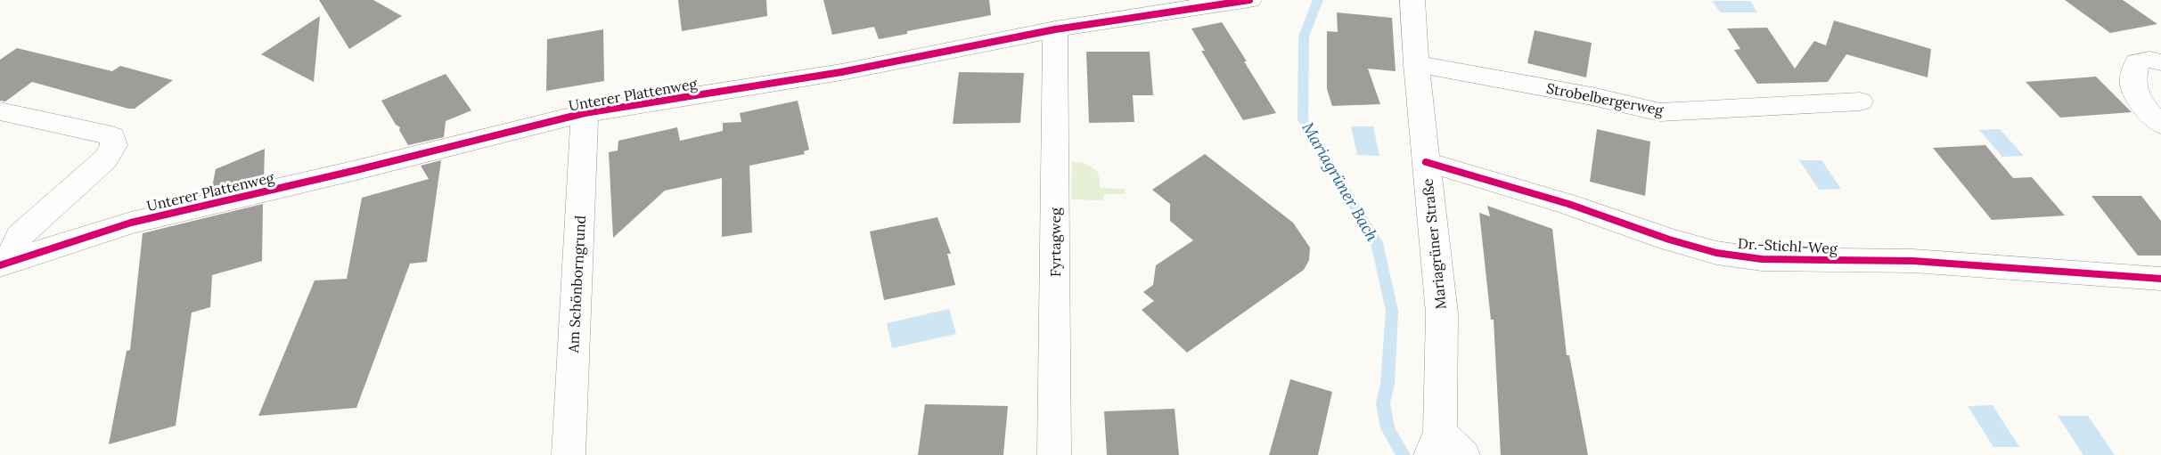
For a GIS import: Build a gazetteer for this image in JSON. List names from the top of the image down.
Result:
{
  "streets": {
    "street": [
      "Unterer Plattenweg",
      "Strobelbergerweg",
      "Fyrtagweg",
      "Mariagrüner Straße",
      "Dr.-Stichl-Weg",
      "Am Schönborngrund"
    ]
  },
  "crossings": [
    ["Unterer Plattenweg", "Fyrtagweg"],
    ["Unterer Plattenweg", "Am Schönborngrund"],
    ["Strobelbergerweg", "Mariagrüner Straße"],
    ["Mariagrüner Straße", "Dr.-Stichl-Weg"]
  ],
  "water": ["Mariagrüner Bach"]
}
